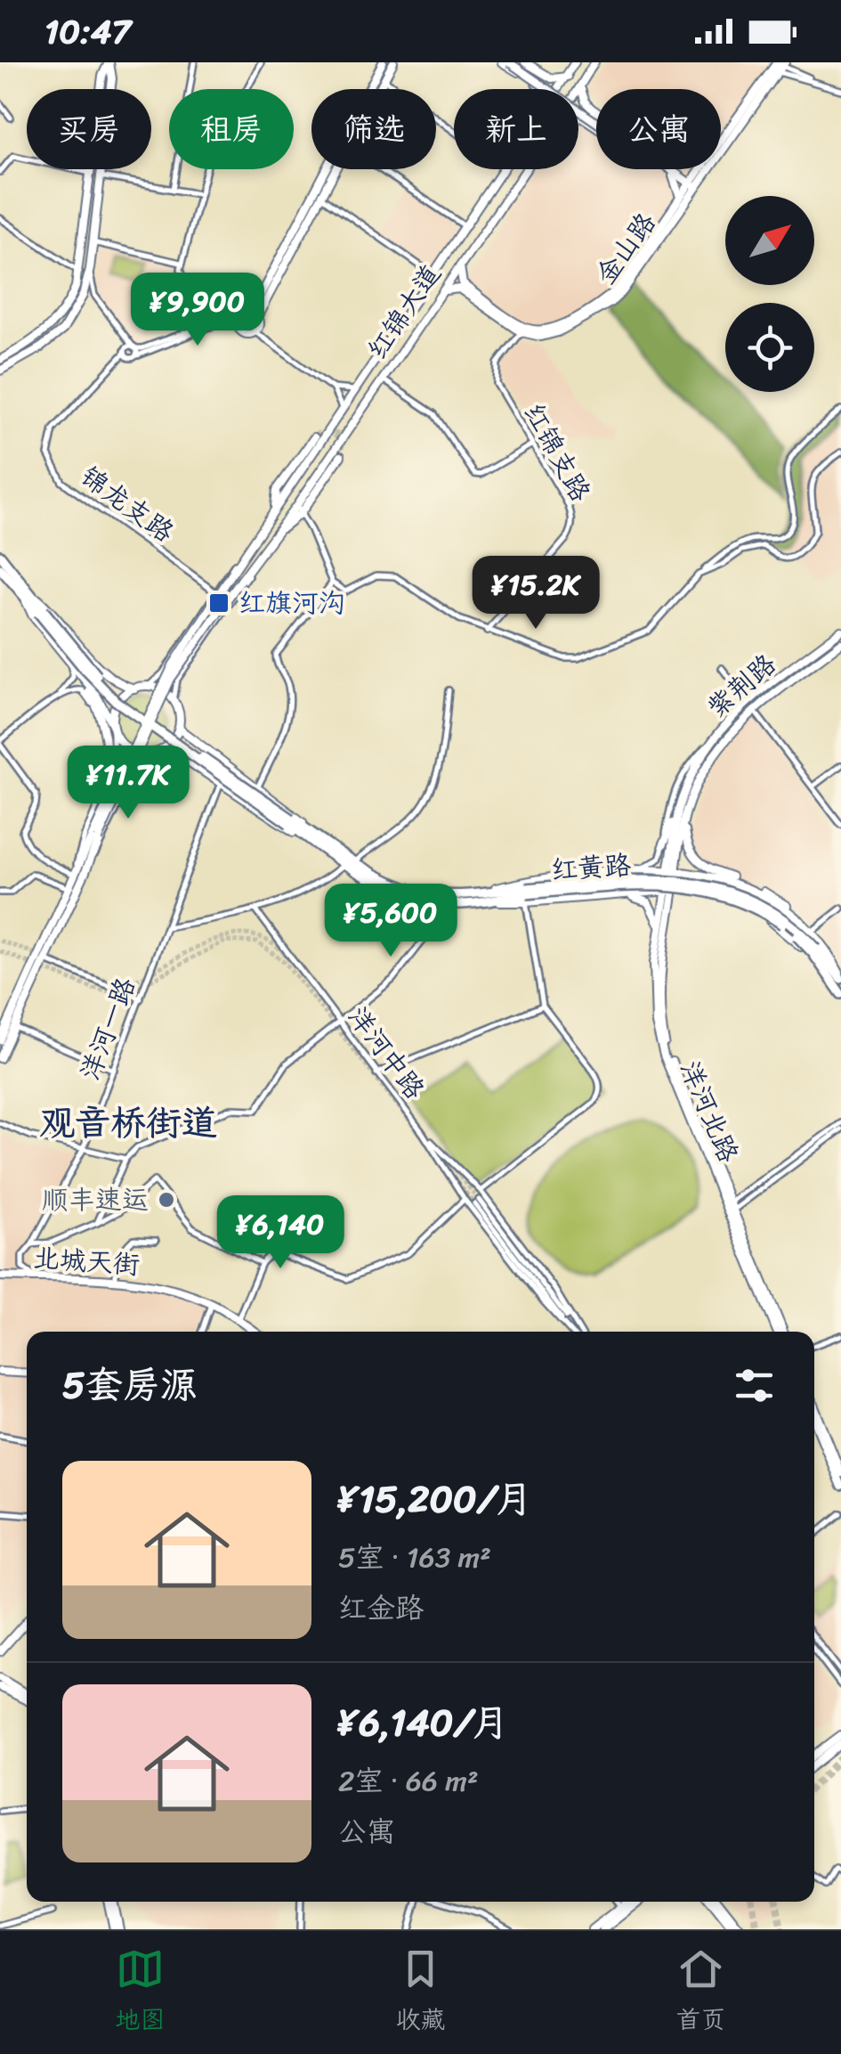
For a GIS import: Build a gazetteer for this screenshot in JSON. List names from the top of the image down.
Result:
{
  "streets": {
    "highway": ["红黄路"],
    "main road": [
      "金山路",
      "红锦大道",
      "紫荆路",
      "洋河北路",
      "北城天街"
    ],
    "street": [
      "红锦支路",
      "锦龙支路",
      "洋河一路",
      "洋河中路"
    ]
  },
  "crossings": [
    ["金山路", "红锦支路"],
    ["紫荆路", "洋河北路"],
    ["洋河一路", "北城天街"]
  ],
  "districts": ["观音桥街道"],
  "places": {
    "transit": ["红旗河沟"],
    "other": ["顺丰速运"]
  },
  "north": "top right",
  "page": {
    "status": "10:47",
    "chip": [
      "买房",
      "租房",
      "筛选",
      "新上",
      "公寓"
    ],
    "price": [
      "¥9,900",
      "¥15.2K",
      "¥11.7K",
      "¥5,600",
      "¥6,140"
    ],
    "heading": "5套房源",
    "list": [
      {
        "name": "¥15,200/月",
        "note": "5室 · 163 m² · 红金路"
      },
      {
        "name": "¥6,140/月",
        "note": "2室 · 66 m² · 公寓"
      }
    ],
    "tabs": ["地图", "收藏", "首页"]
  }
}
